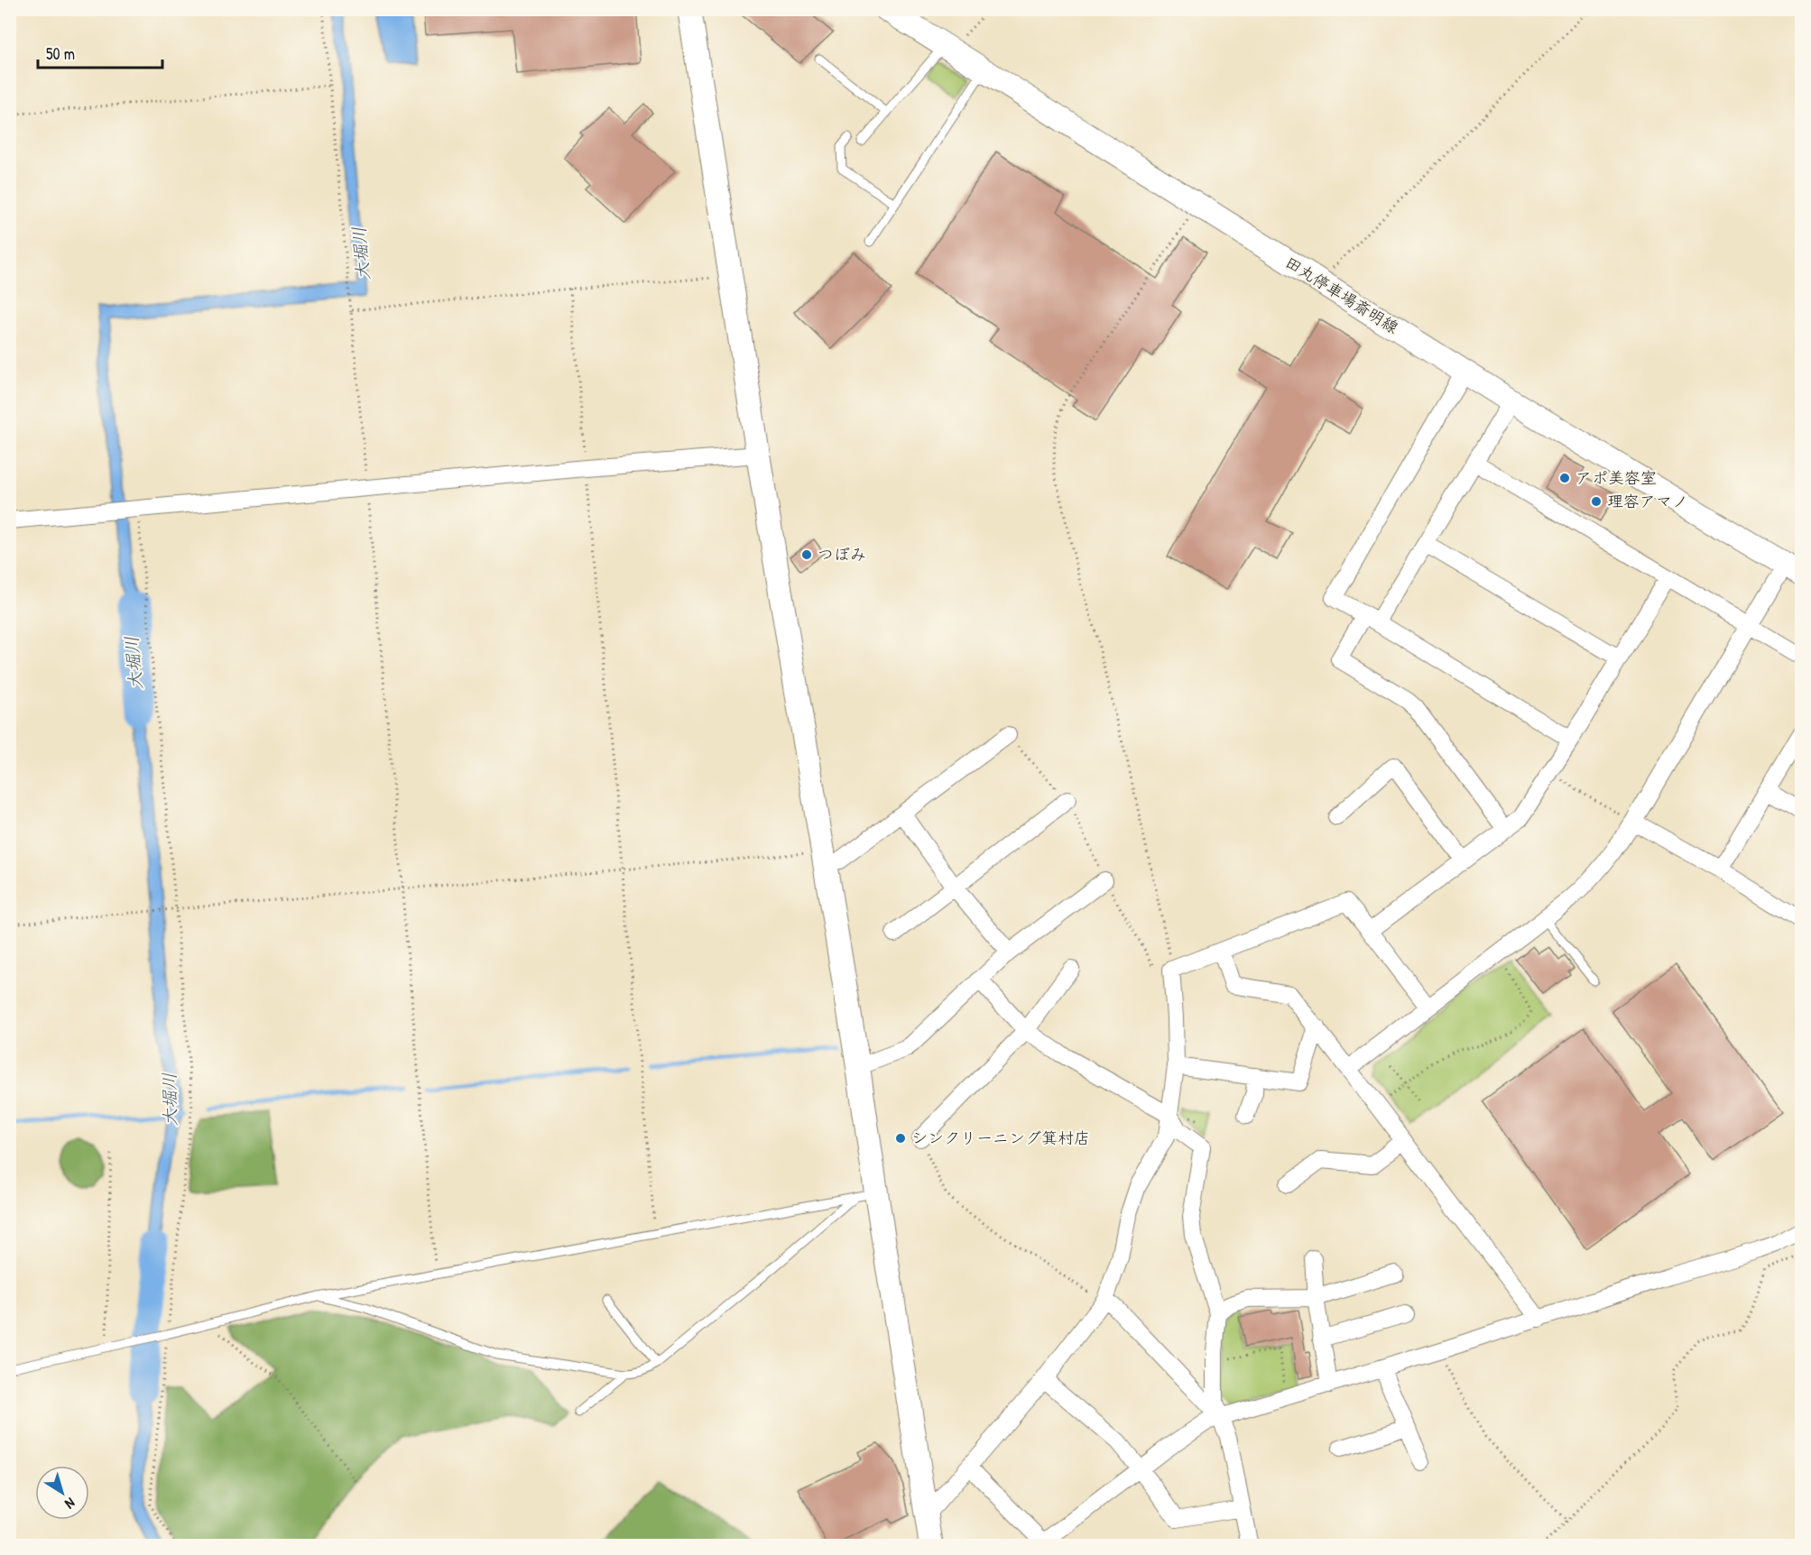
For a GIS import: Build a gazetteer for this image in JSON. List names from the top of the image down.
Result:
{
  "streets": {
    "street": ["田丸停車場斎明線"]
  },
  "water": ["大堀川"],
  "places": [
    "アポ美容室",
    "理容アマノ",
    "つぼみ",
    "シンクリーニング箕村店"
  ],
  "scale_bar": "50 m",
  "north": "bottom right"
}
